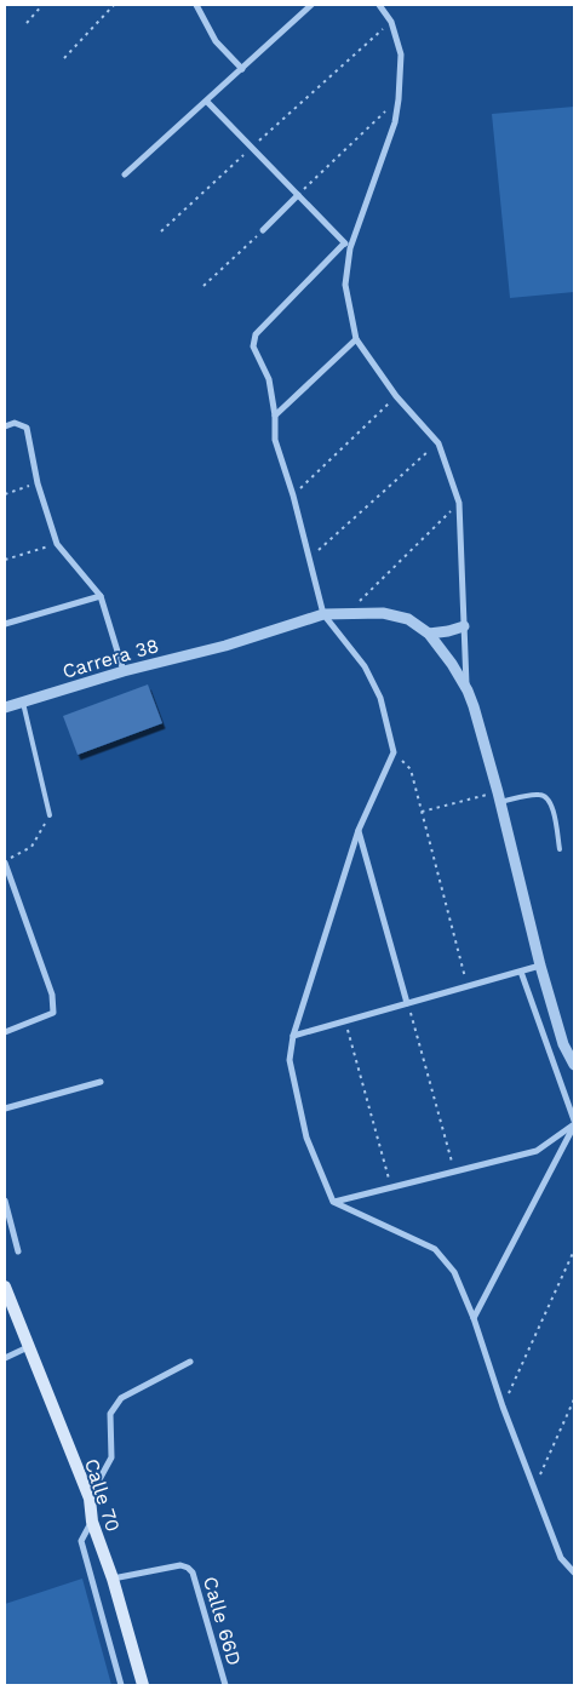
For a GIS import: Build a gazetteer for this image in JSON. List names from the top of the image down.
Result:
{
  "streets": {
    "main road": ["Calle 70"],
    "street": ["Carrera 38", "Calle 66D"]
  },
  "crossings": [
    ["Calle 70", "Calle 66D"]
  ]
}
